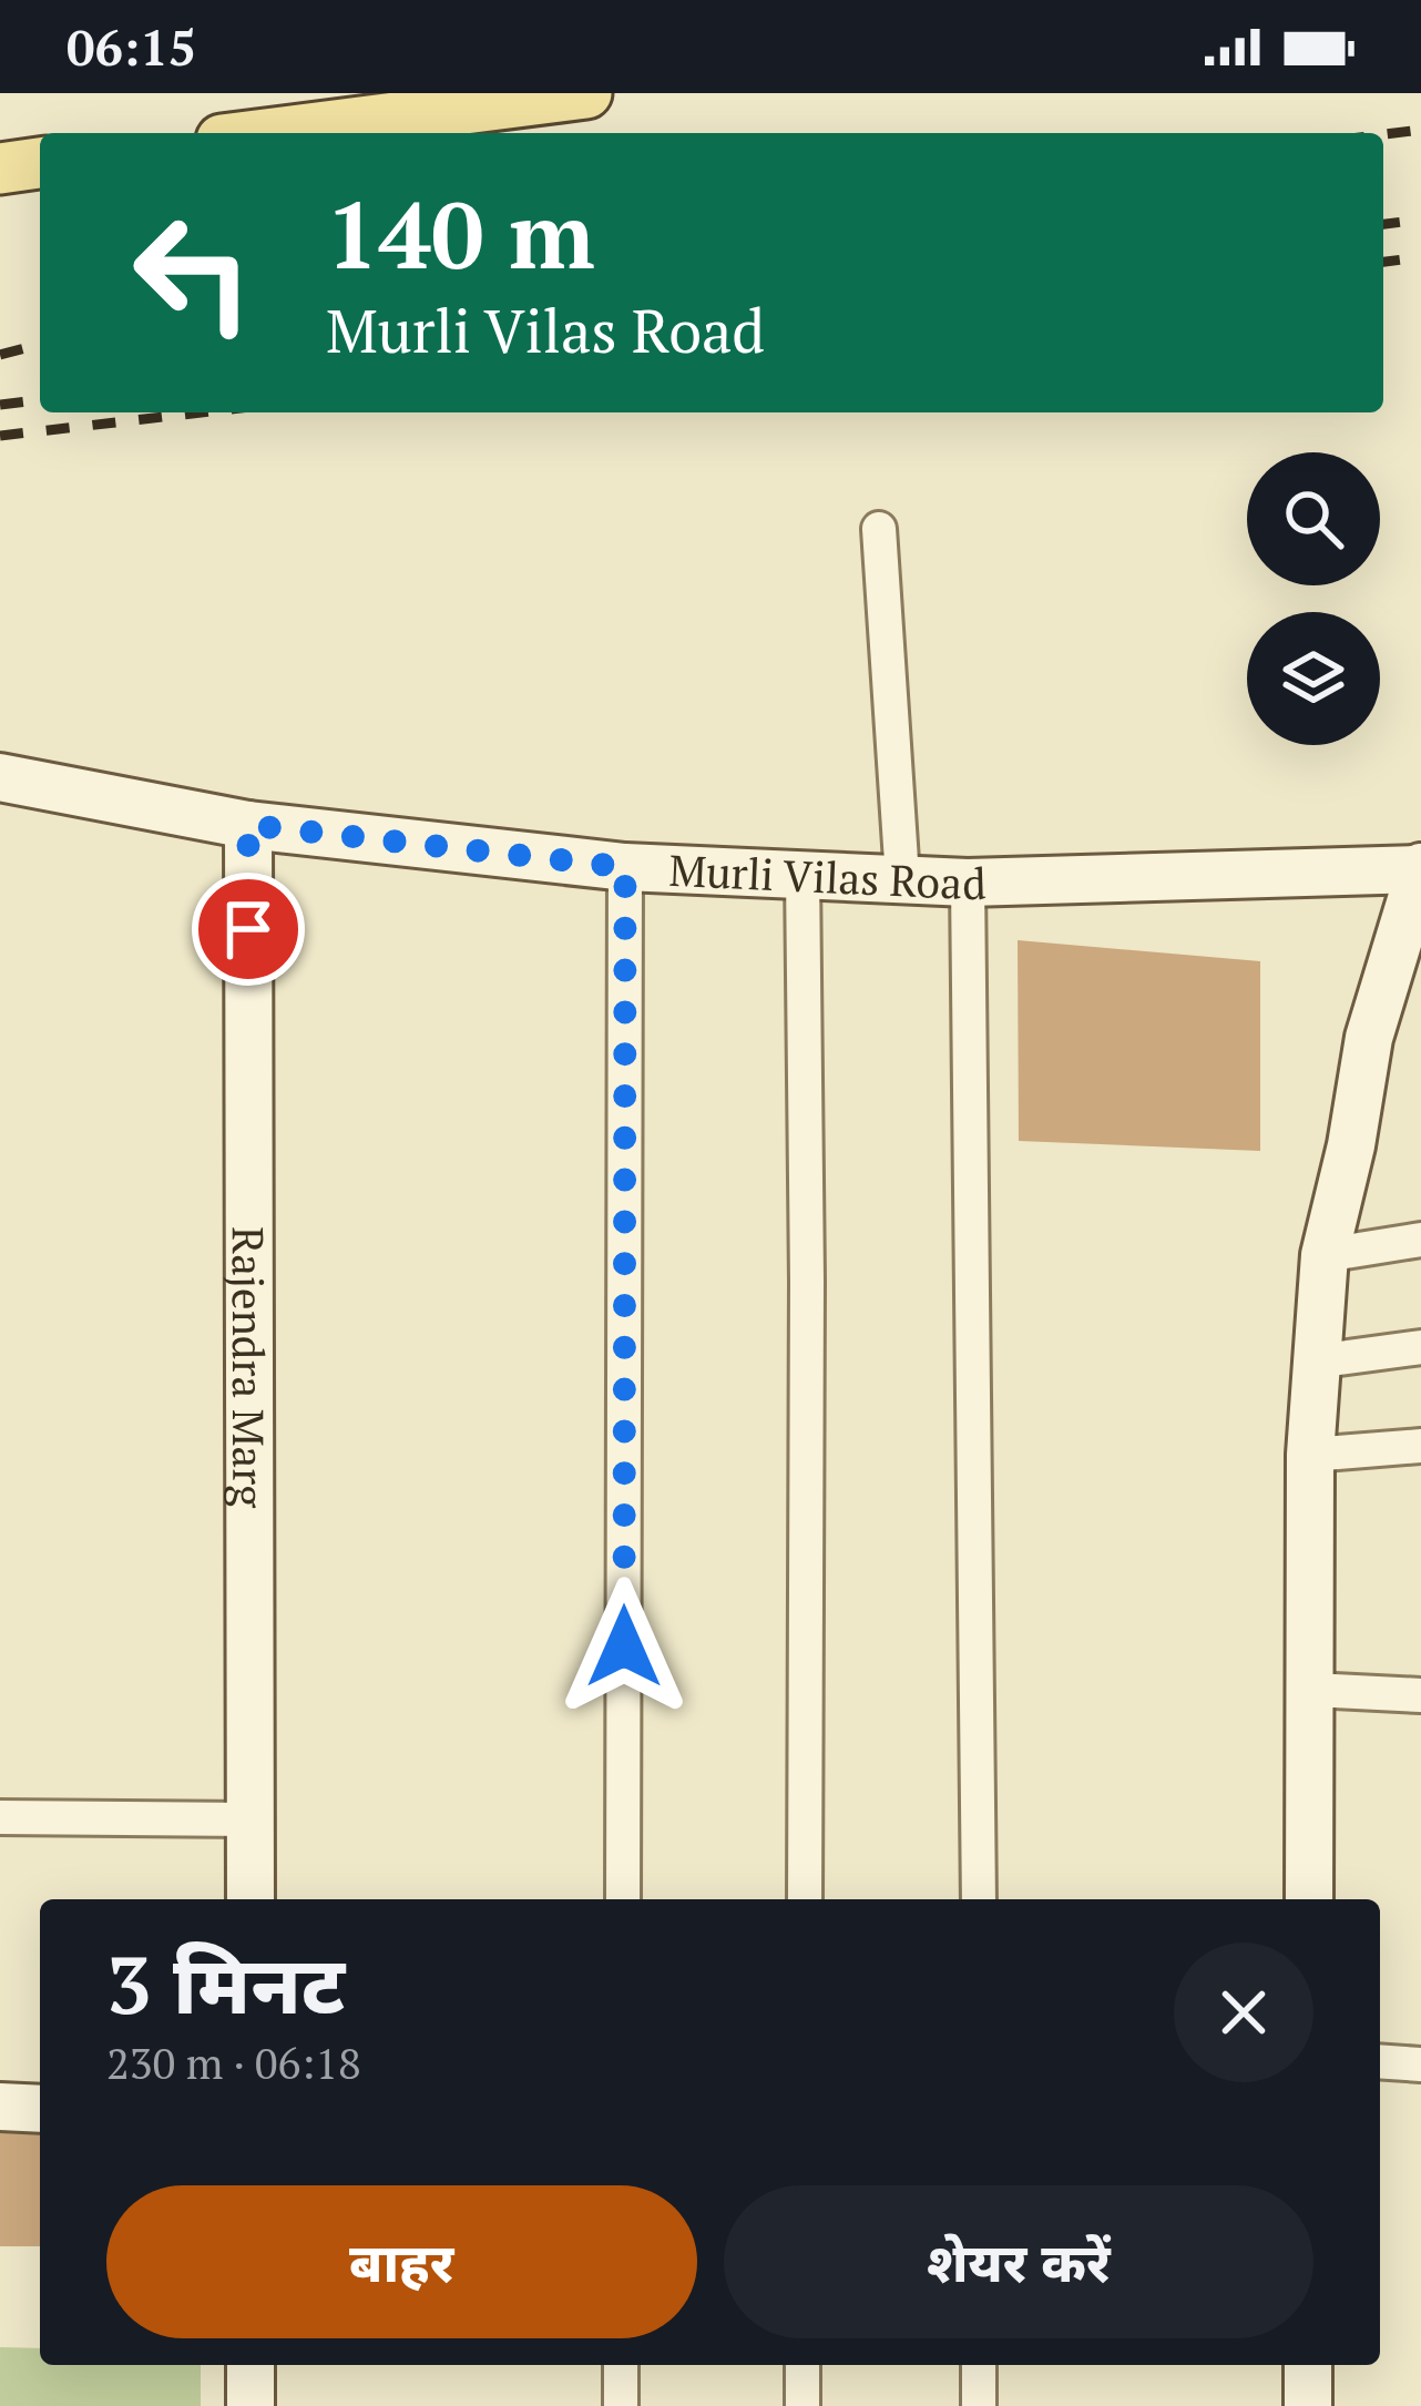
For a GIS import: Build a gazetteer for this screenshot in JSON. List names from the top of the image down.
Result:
{
  "streets": {
    "street": ["Murli Vilas Road", "Rajendra Marg"]
  },
  "crossings": [
    ["Murli Vilas Road", "Rajendra Marg"]
  ],
  "page": {
    "status": "06:15",
    "turn": ["140 m", "Murli Vilas Road"],
    "heading": ["3 मिनट", "230 m · 06:18"],
    "buttons": ["बाहर", "शेयर करें"]
  }
}
